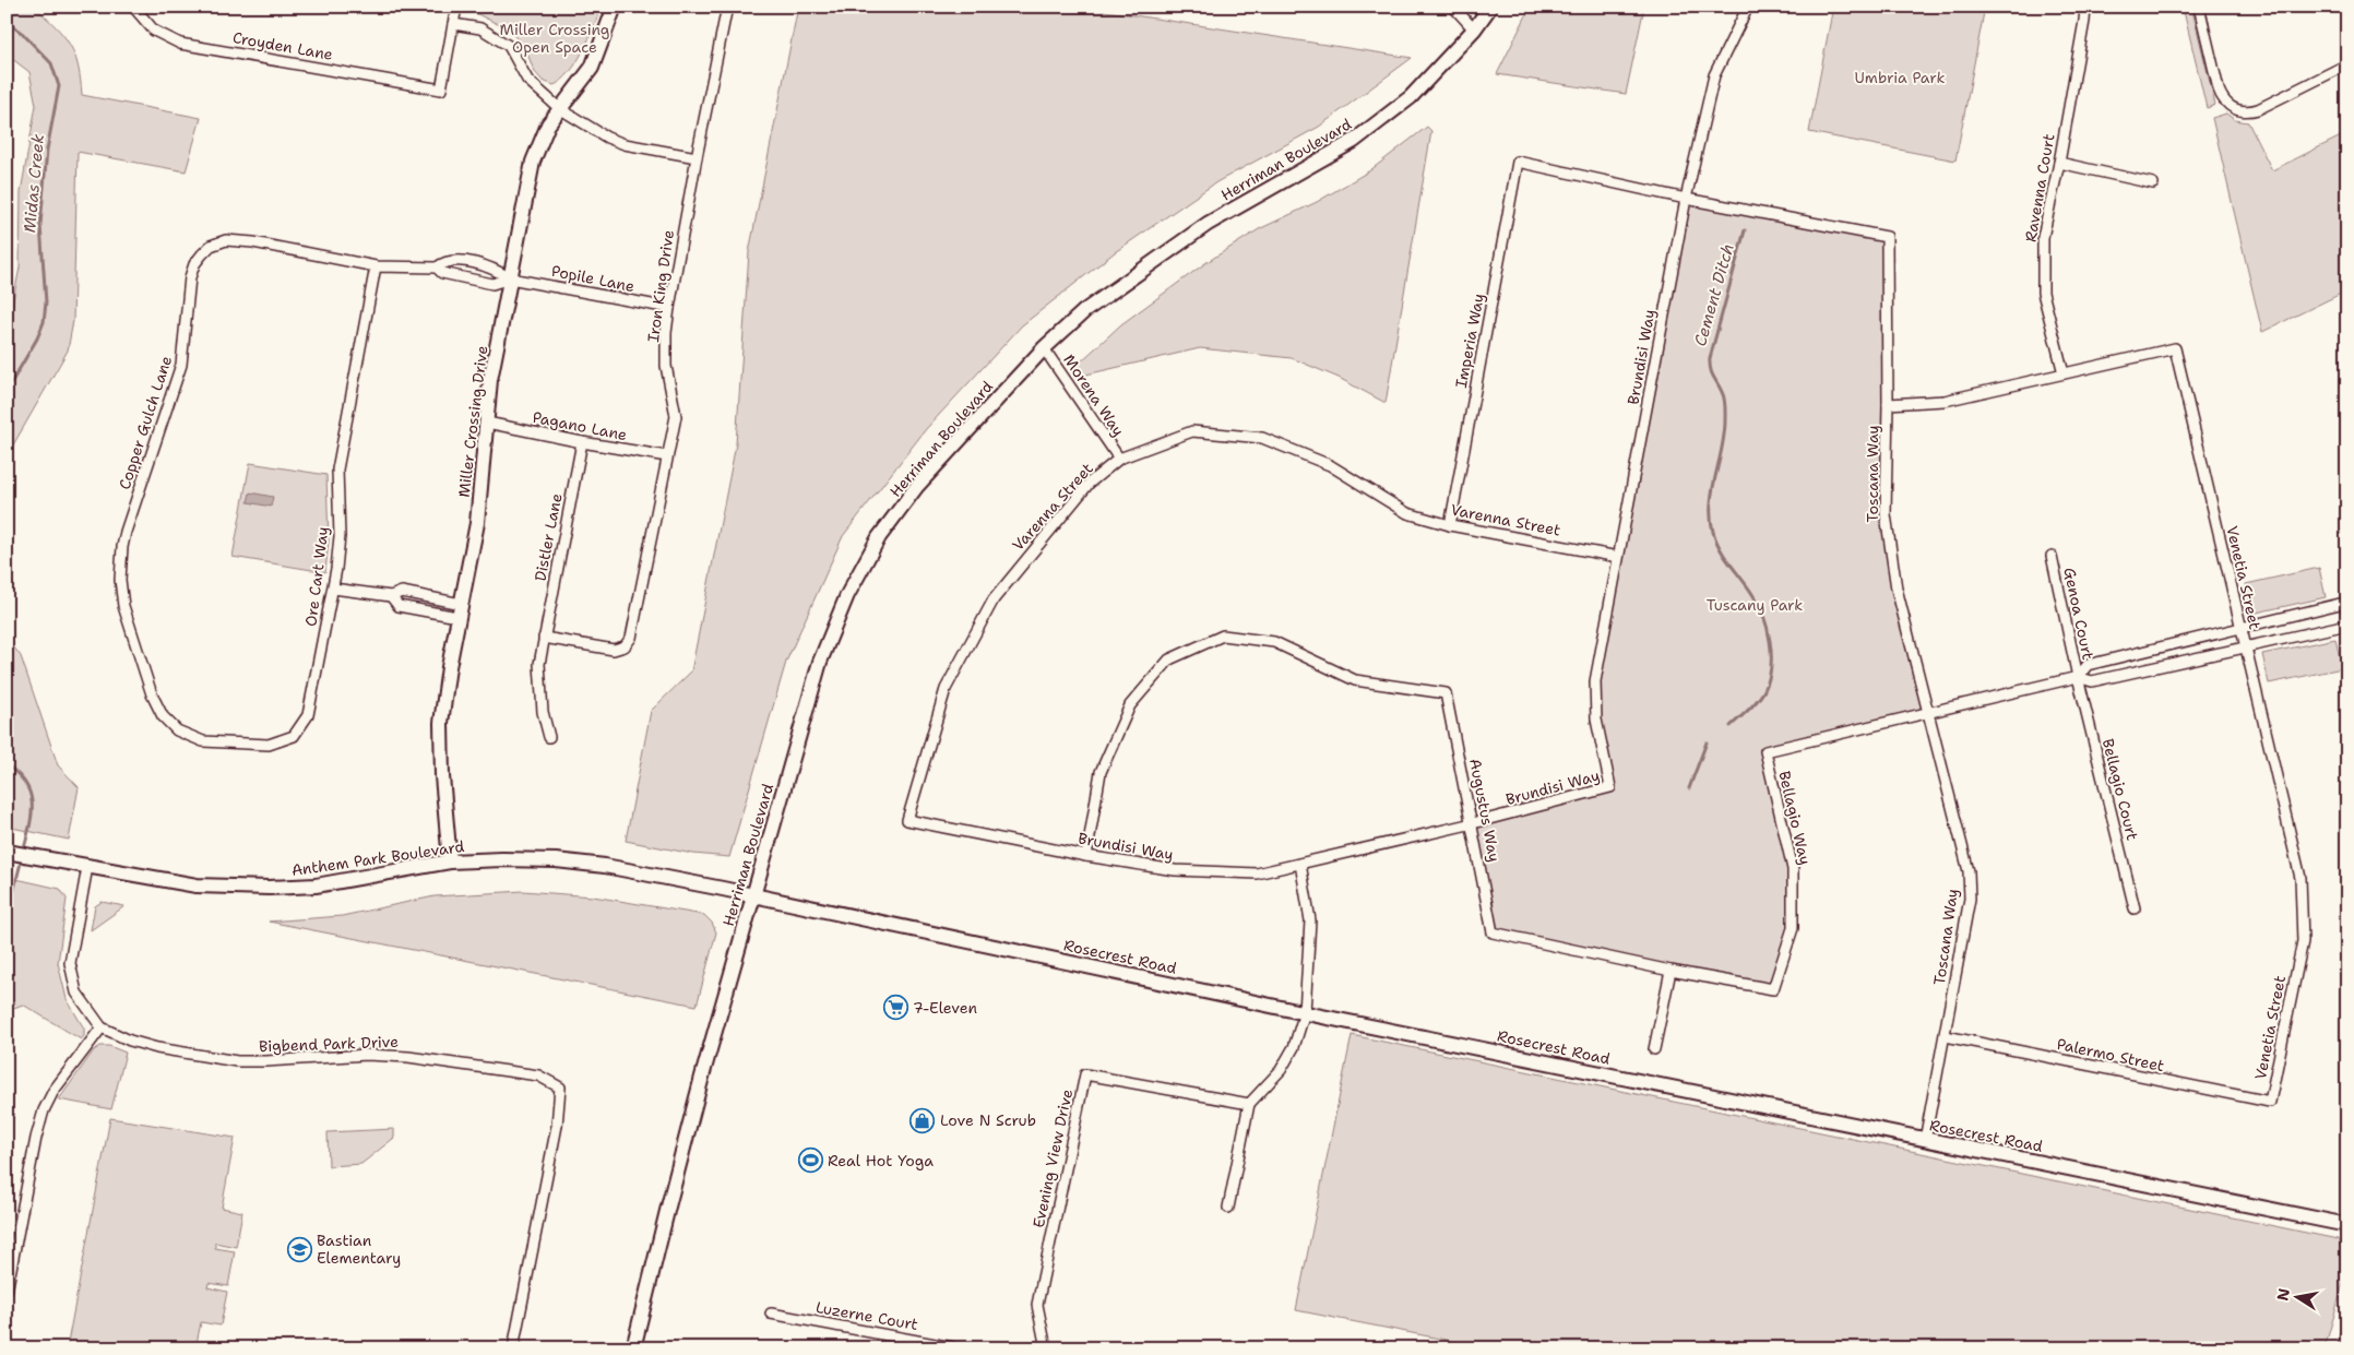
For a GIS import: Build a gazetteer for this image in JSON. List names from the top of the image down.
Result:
{
  "streets": {
    "main road": [
      "Herriman Boulevard",
      "Miller Crossing Drive",
      "Anthem Park Boulevard",
      "Rosecrest Road"
    ],
    "street": [
      "Croyden Lane",
      "Ravenna Court",
      "Popile Lane",
      "Iron King Drive",
      "Imperia Way",
      "Brundisi Way",
      "Morena Way",
      "Copper Gulch Lane",
      "Pagano Lane",
      "Toscana Way",
      "Varenna Street",
      "Distler Lane",
      "Ore Cart Way",
      "Venetia Street",
      "Genoa Court",
      "Bellagio Court",
      "Augustus Way",
      "Bellagio Way",
      "Bigbend Park Drive",
      "Palermo Street",
      "Evening View Drive",
      "Luzerne Court"
    ]
  },
  "crossings": [
    ["Herriman Boulevard", "Morena Way"],
    ["Herriman Boulevard", "Anthem Park Boulevard"],
    ["Herriman Boulevard", "Rosecrest Road"],
    ["Ravenna Court", "Venetia Street"],
    ["Popile Lane", "Iron King Drive"],
    ["Popile Lane", "Miller Crossing Drive"],
    ["Popile Lane", "Copper Gulch Lane"],
    ["Iron King Drive", "Pagano Lane"],
    ["Iron King Drive", "Distler Lane"],
    ["Imperia Way", "Toscana Way"],
    ["Imperia Way", "Varenna Street"],
    ["Brundisi Way", "Toscana Way"],
    ["Brundisi Way", "Varenna Street"],
    ["Brundisi Way", "Augustus Way"],
    ["Morena Way", "Varenna Street"],
    ["Miller Crossing Drive", "Copper Gulch Lane"],
    ["Miller Crossing Drive", "Pagano Lane"],
    ["Miller Crossing Drive", "Anthem Park Boulevard"],
    ["Copper Gulch Lane", "Ore Cart Way"],
    ["Pagano Lane", "Distler Lane"],
    ["Toscana Way", "Venetia Street"],
    ["Toscana Way", "Bellagio Way"],
    ["Toscana Way", "Rosecrest Road"],
    ["Toscana Way", "Palermo Street"],
    ["Venetia Street", "Bellagio Way"],
    ["Venetia Street", "Palermo Street"],
    ["Genoa Court", "Bellagio Court"],
    ["Genoa Court", "Bellagio Way"],
    ["Bellagio Court", "Bellagio Way"],
    ["Augustus Way", "Bellagio Way"],
    ["Anthem Park Boulevard", "Rosecrest Road"]
  ],
  "water": ["Midas Creek", "Cement Ditch"],
  "parks": ["Miller Crossing Open Space", "Umbria Park", "Tuscany Park"],
  "places": {
    "supermarket": ["7-Eleven"],
    "shop": ["Love N Scrub"],
    "sports": ["Real Hot Yoga"],
    "school or university": ["Bastian Elementary"]
  },
  "north": "left"
}
